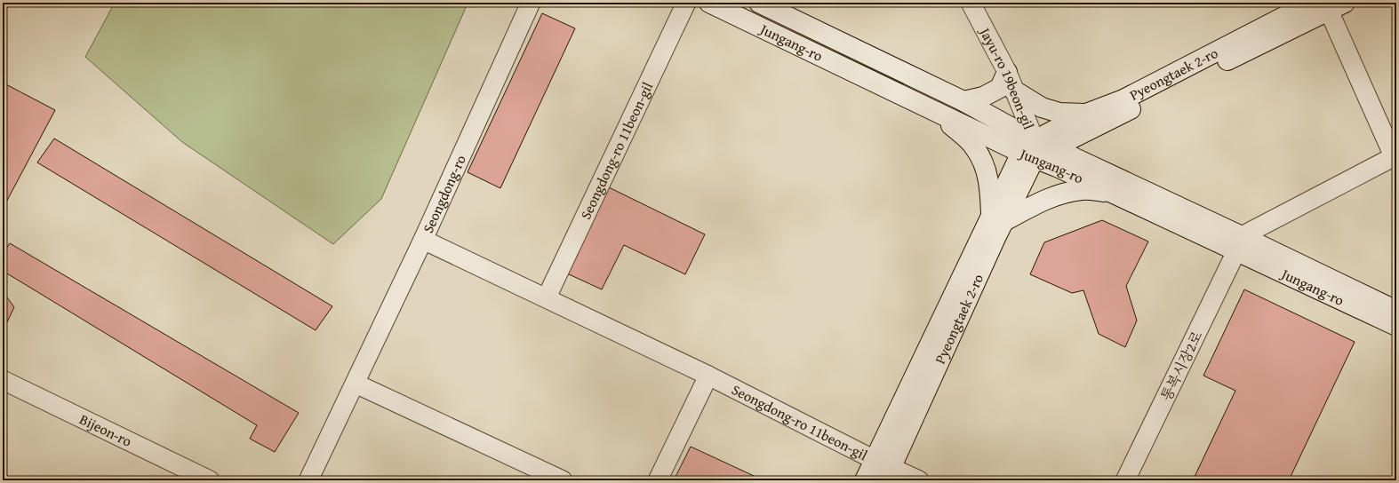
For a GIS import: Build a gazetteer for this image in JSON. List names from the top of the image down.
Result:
{
  "streets": {
    "street": [
      "Jungang-ro",
      "Pyeongtaek 2-ro",
      "Jayu-ro 19beon-gil",
      "Seongdong-ro 11beon-gil",
      "Seongdong-ro",
      "통복시장2로",
      "Bijeon-ro"
    ]
  },
  "crossings": [
    ["Jungang-ro", "Pyeongtaek 2-ro"],
    ["Jungang-ro", "Jayu-ro 19beon-gil"],
    ["Jungang-ro", "통복시장2로"],
    ["Pyeongtaek 2-ro", "Jayu-ro 19beon-gil"],
    ["Pyeongtaek 2-ro", "Seongdong-ro 11beon-gil"],
    ["Seongdong-ro 11beon-gil", "Seongdong-ro"]
  ]
}
